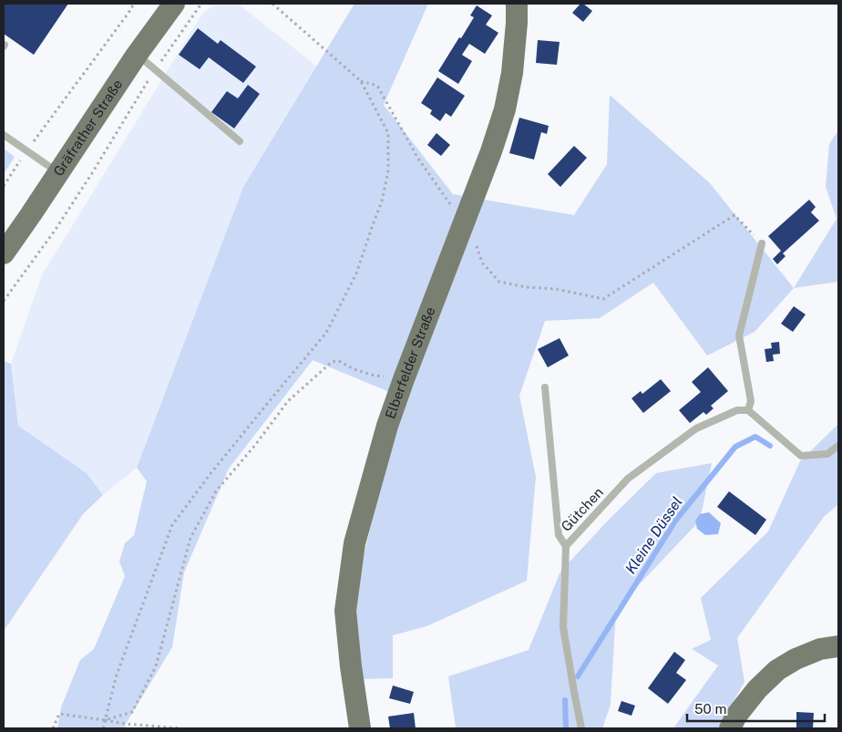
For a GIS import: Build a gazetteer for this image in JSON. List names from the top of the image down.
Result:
{
  "streets": {
    "main road": ["Gräfrather Straße", "Elberfelder Straße"],
    "lane": ["Gütchen"]
  },
  "water": ["Kleine Düssel"],
  "scale_bar": "50 m"
}
